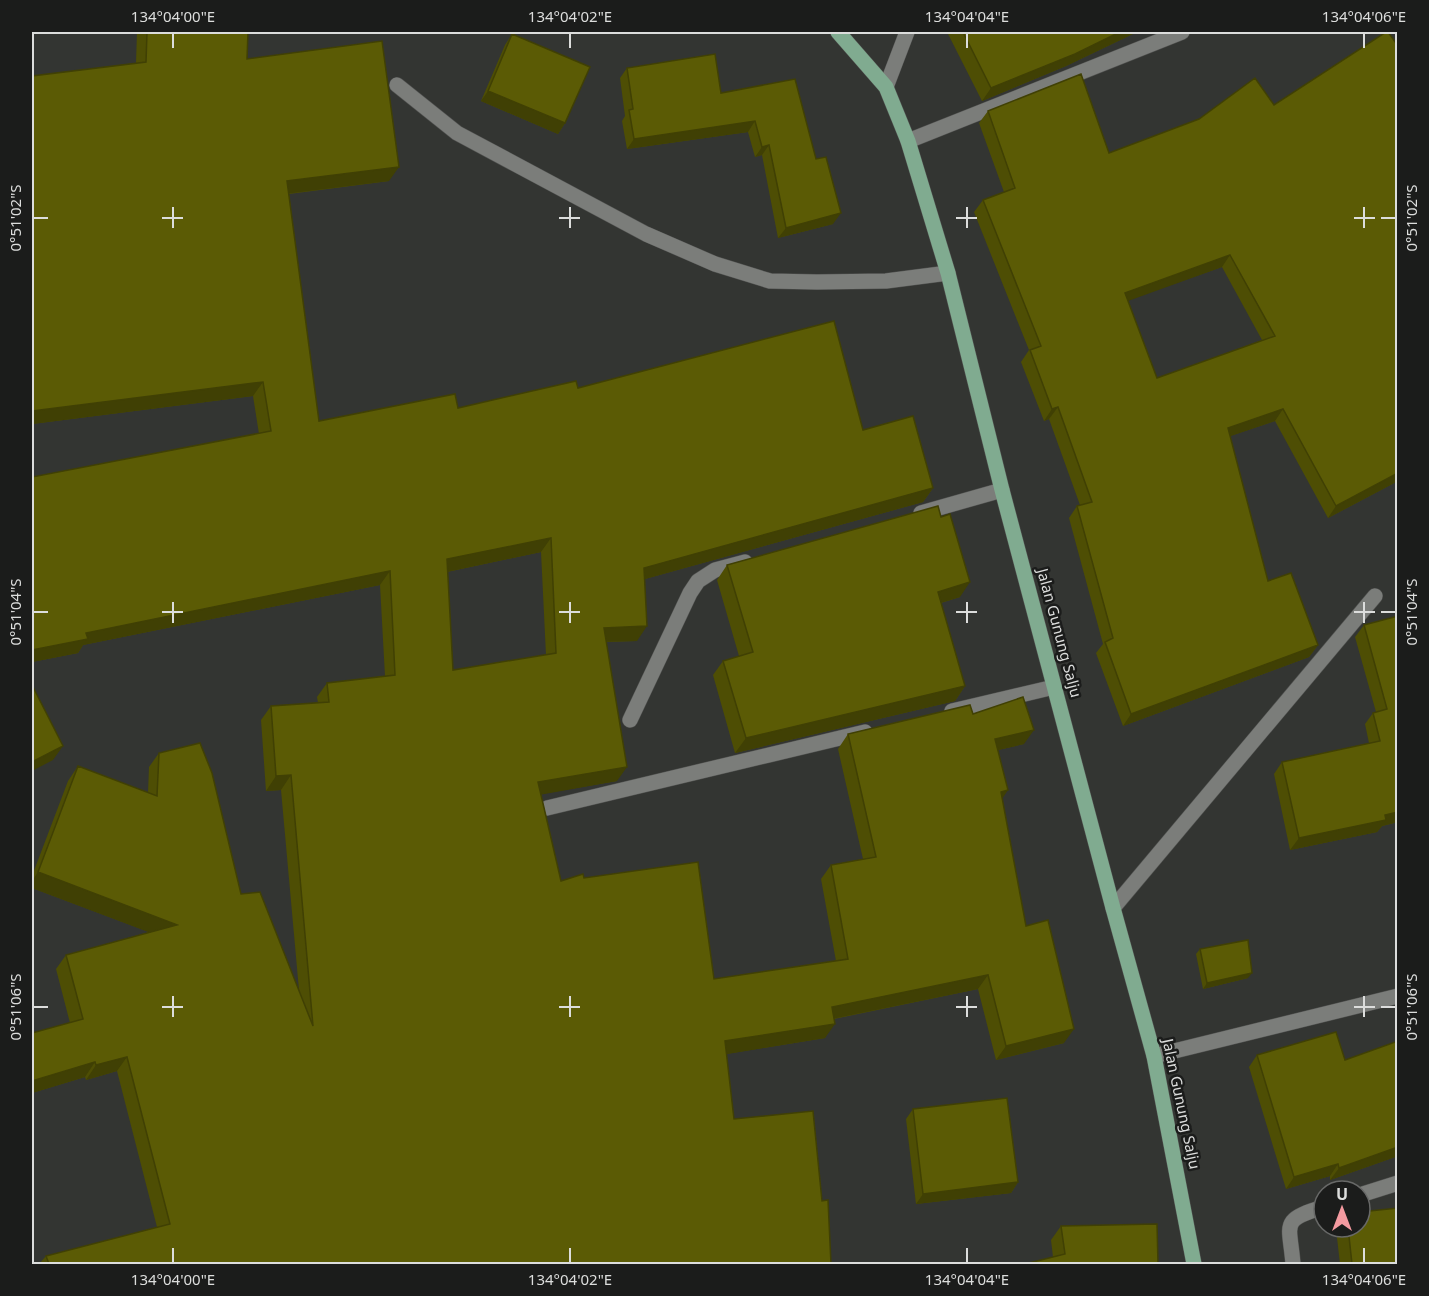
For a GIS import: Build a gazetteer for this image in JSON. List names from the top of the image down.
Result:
{
  "streets": {
    "main road": ["Jalan Gunung Salju"]
  },
  "north": "top",
  "coordinates": [
    "134°04'00\"E",
    "134°04'02\"E",
    "134°04'04\"E",
    "134°04'06\"E",
    "0°51'02\"S",
    "0°51'04\"S",
    "0°51'06\"S"
  ]
}
